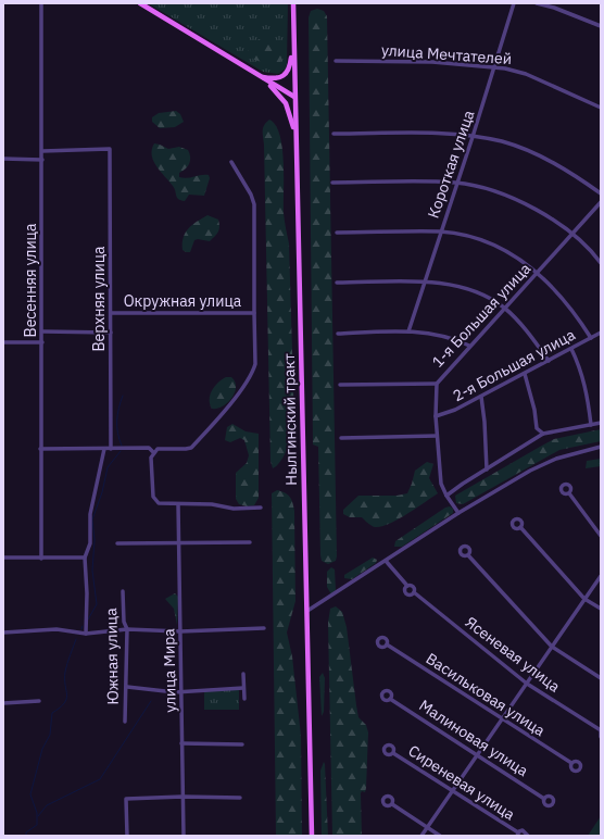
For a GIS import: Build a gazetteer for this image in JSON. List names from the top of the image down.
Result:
{
  "streets": {
    "main road": ["Нылгинский тракт"],
    "street": [
      "улица Мечтателей",
      "Короткая улица",
      "Весенняя улица",
      "Верхняя улица",
      "Окружная улица",
      "1-я Большая улица",
      "2-я Большая улица",
      "Ясеневая улица",
      "Южная улица",
      "улица Мира",
      "Васильковая улица",
      "Малиновая улица",
      "Сиреневая улица"
    ]
  },
  "crossings": [
    ["улица Мечтателей", "Короткая улица"],
    ["Весенняя улица", "Верхняя улица"],
    ["Верхняя улица", "Окружная улица"],
    ["1-я Большая улица", "2-я Большая улица"]
  ]
}
